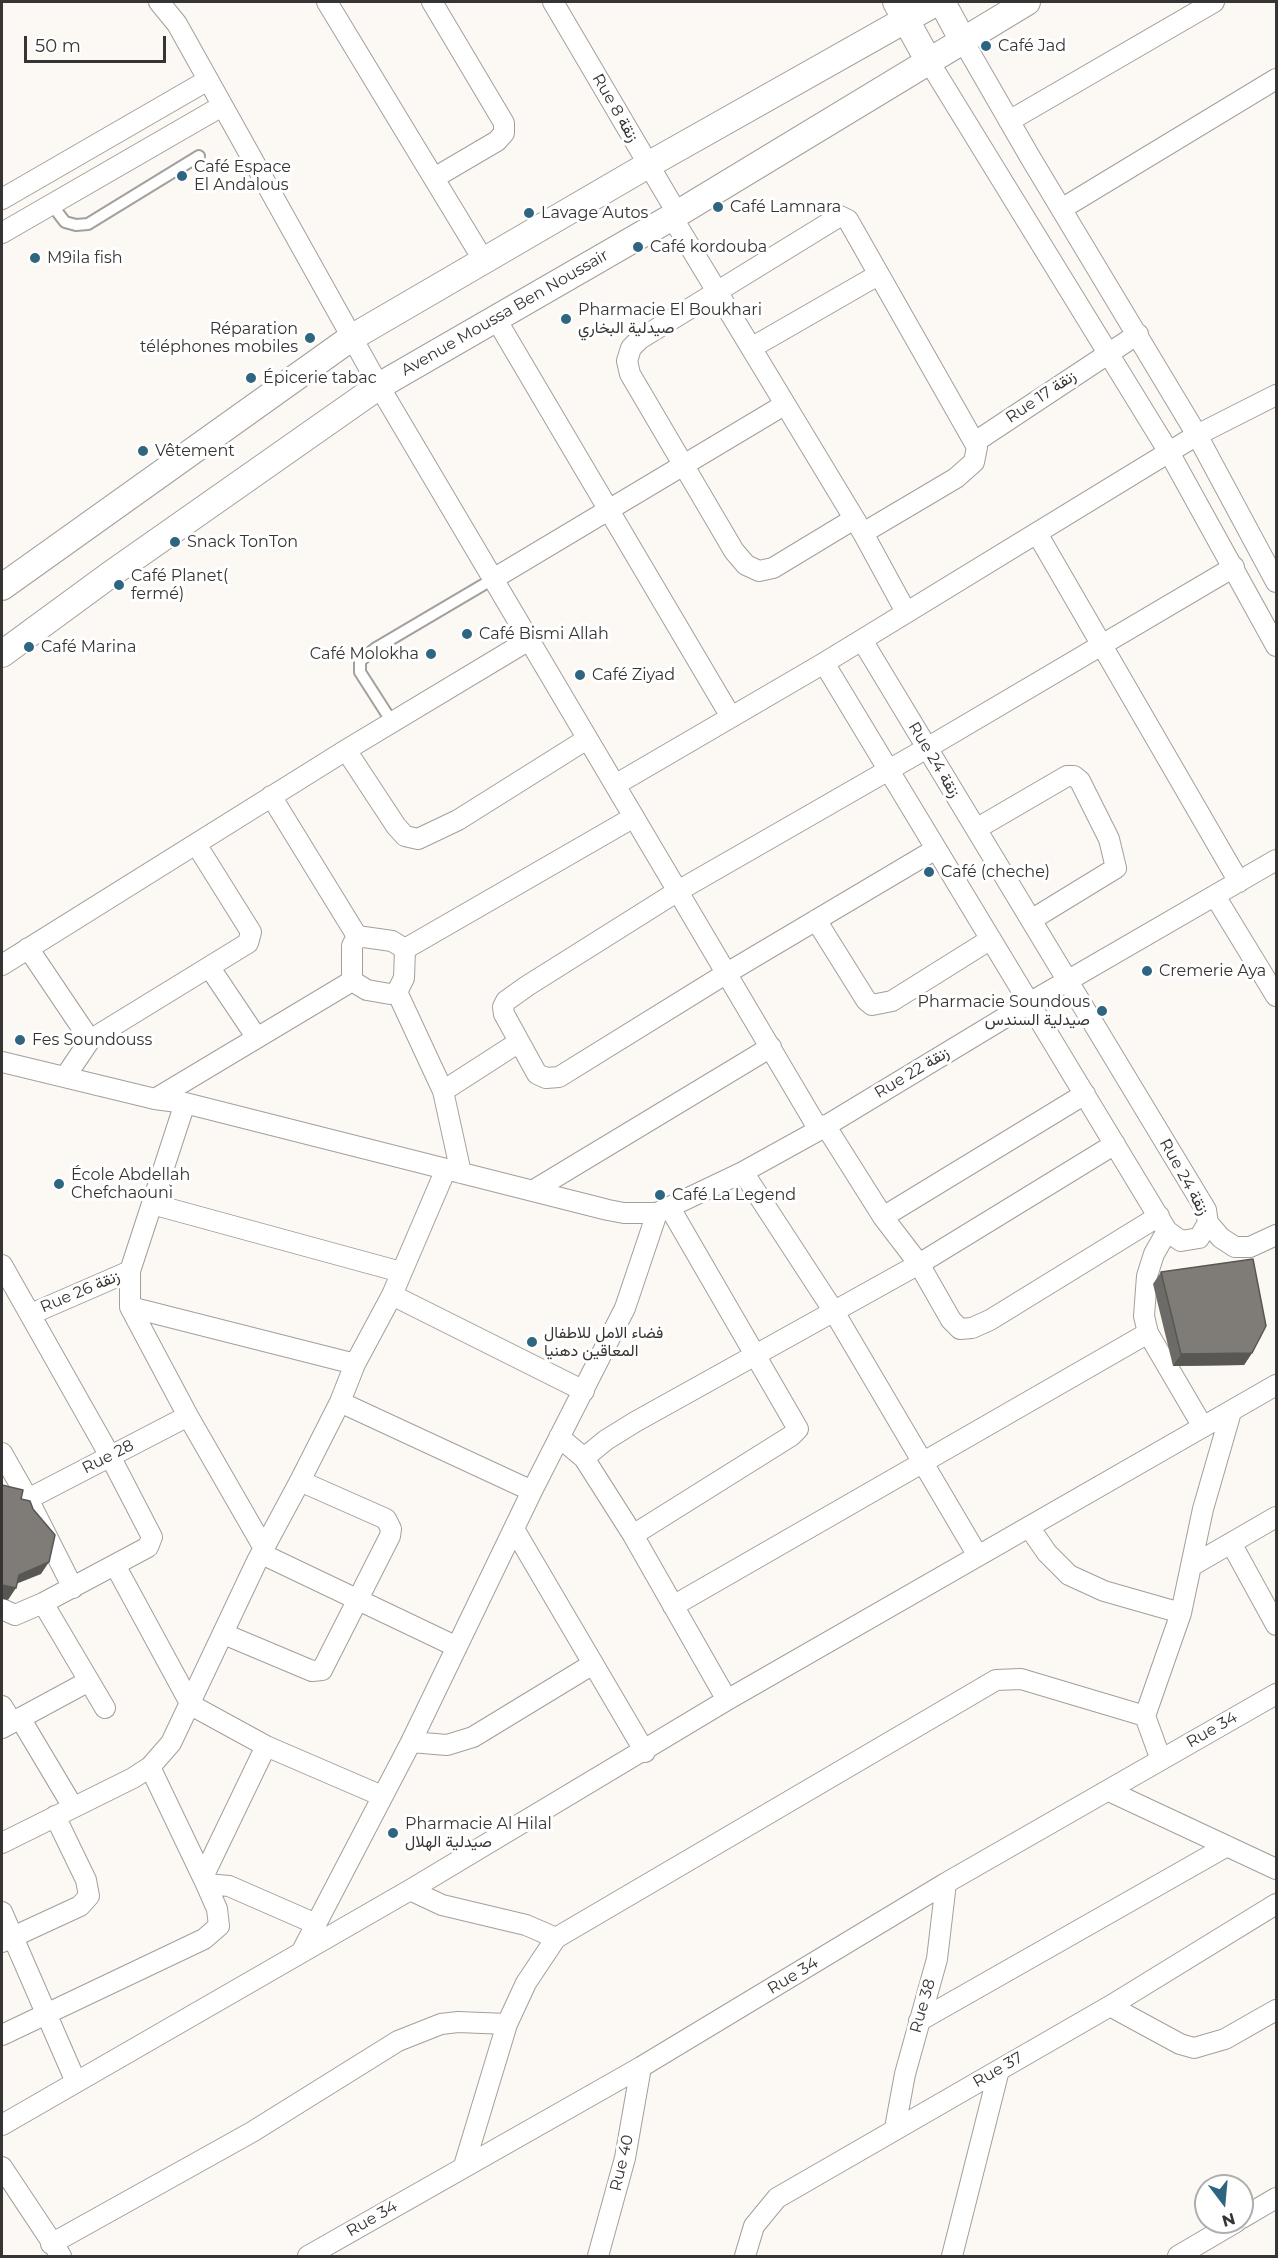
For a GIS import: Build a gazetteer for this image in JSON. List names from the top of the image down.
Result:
{
  "streets": {
    "street": [
      "Rue 8 زنقة",
      "Avenue Moussa Ben Noussair",
      "Rue 17 زنقة",
      "Rue 24 زنقة",
      "Rue 22 زنقة",
      "Rue 26 زنقة",
      "Rue 28",
      "Rue 34",
      "Rue 38",
      "Rue 37",
      "Rue 40"
    ]
  },
  "crossings": [
    ["Rue 8 زنقة", "Avenue Moussa Ben Noussair"],
    ["Rue 8 زنقة", "Rue 17 زنقة"],
    ["Rue 24 زنقة", "Rue 22 زنقة"],
    ["Rue 34", "Rue 38"],
    ["Rue 34", "Rue 40"],
    ["Rue 38", "Rue 37"]
  ],
  "places": [
    "Café Jad",
    "Café Espace El Andalous",
    "Café Lamnara",
    "Lavage Autos",
    "Café kordouba",
    "M9ila fish",
    "Pharmacie El Boukhari صيدلية البخاري",
    "Réparation téléphones mobiles",
    "Épicerie tabac",
    "Vêtement",
    "Snack TonTon",
    "Café Planet( fermé)",
    "Café Bismi Allah",
    "Café Marina",
    "Café Molokha",
    "Café Ziyad",
    "Café (cheche)",
    "Cremerie Aya",
    "Pharmacie Soundous صيدلية السندس",
    "Fes Soundouss",
    "École Abdellah Chefchaouni",
    "Café La Legend",
    "فضاء الامل للاطفال المعاقين دهنيا",
    "Pharmacie Al Hilal صيدلية الهلال"
  ],
  "scale_bar": "50 m",
  "north": "bottom"
}
